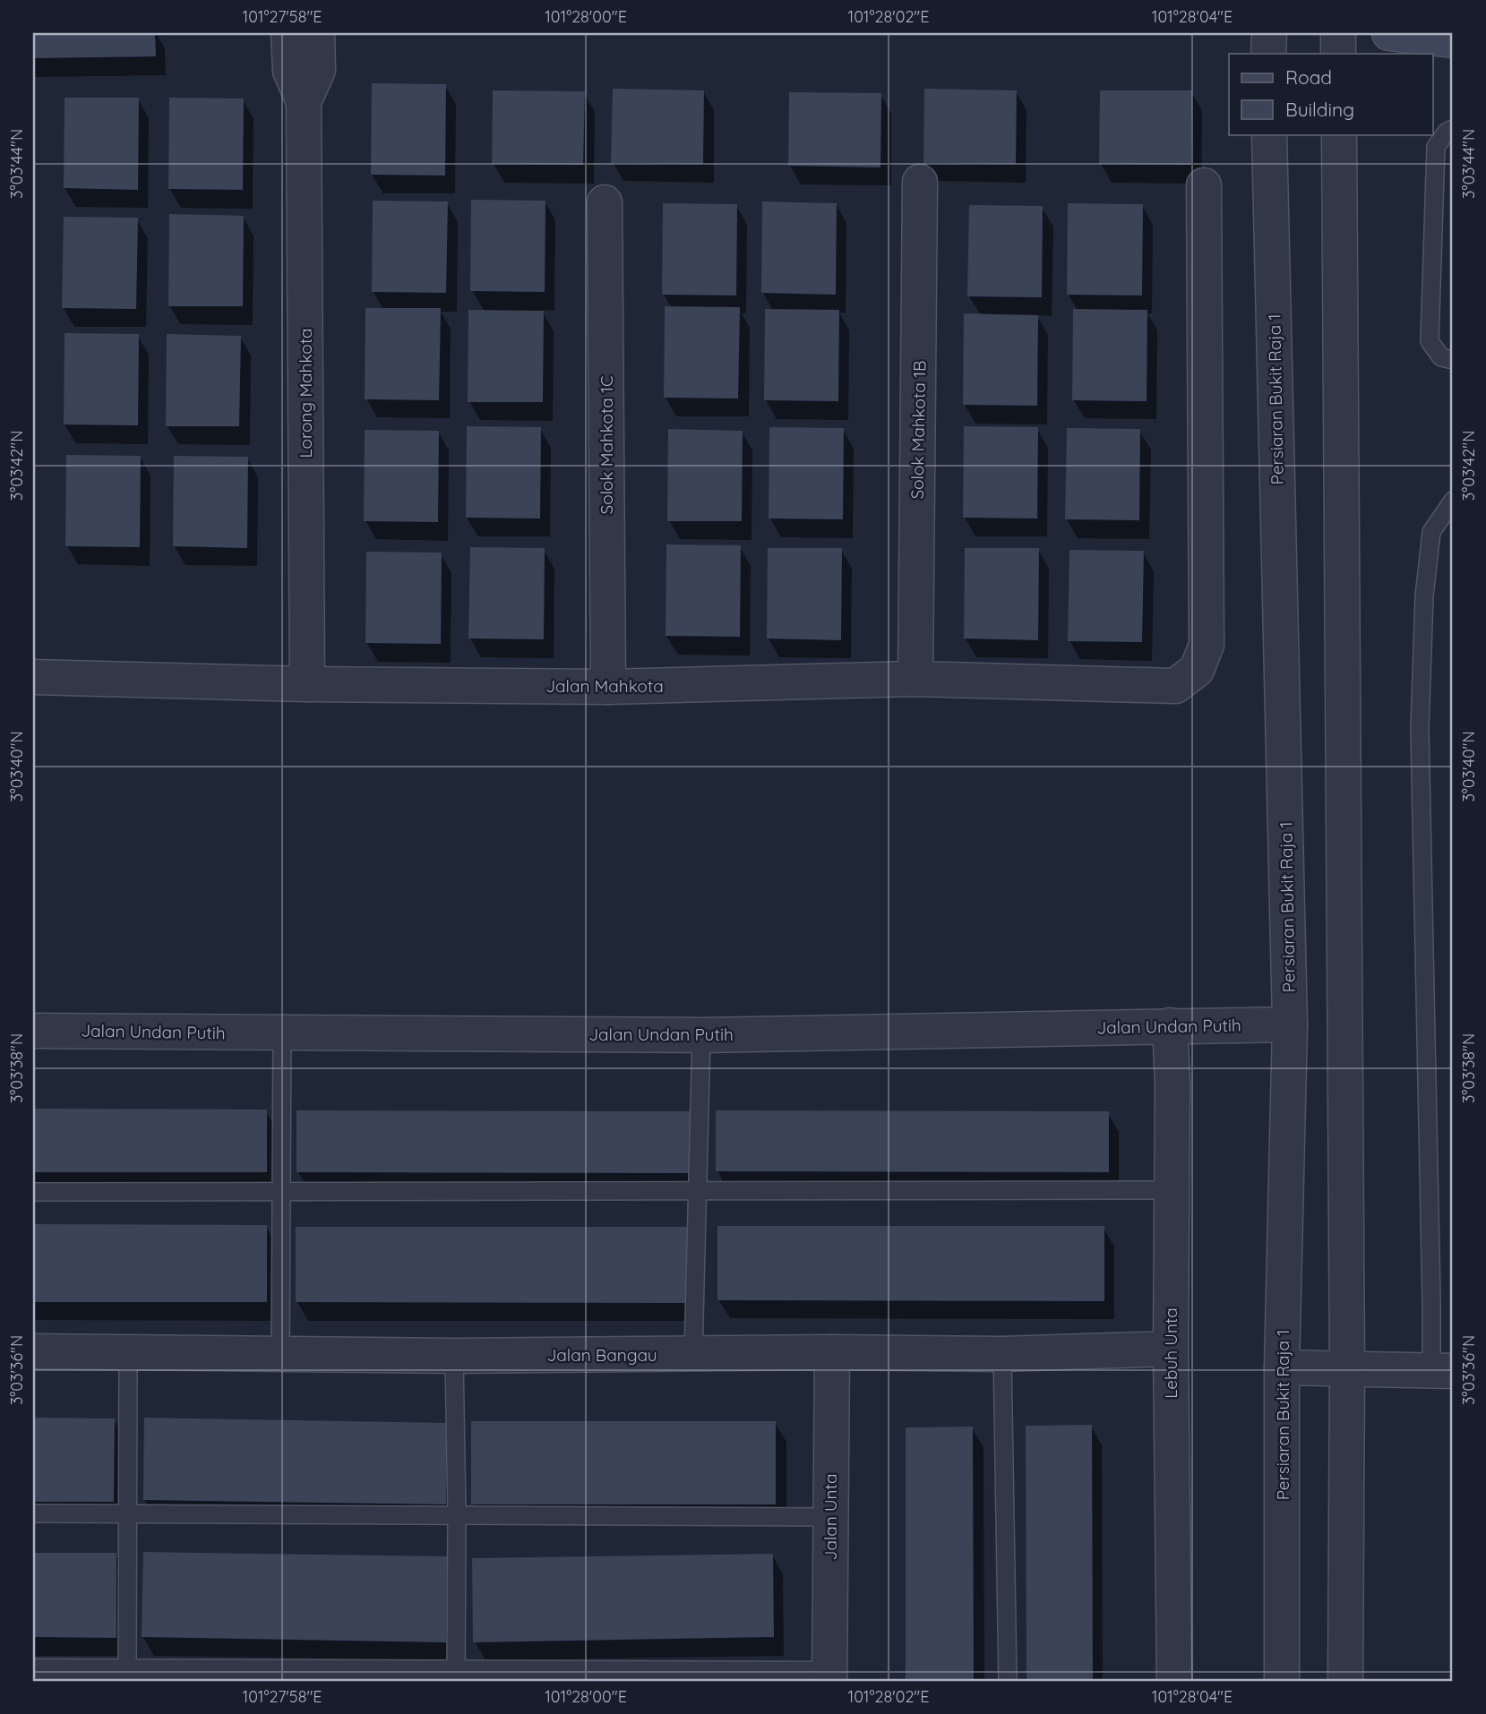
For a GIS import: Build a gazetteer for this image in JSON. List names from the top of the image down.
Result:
{
  "streets": {
    "street": [
      "Lorong Mahkota",
      "Persiaran Bukit Raja 1",
      "Solok Mahkota 1B",
      "Solok Mahkota 1C",
      "Jalan Mahkota",
      "Jalan Undan Putih",
      "Lebuh Unta",
      "Jalan Bangau",
      "Jalan Unta"
    ]
  },
  "crossings": [
    ["Lorong Mahkota", "Jalan Mahkota"],
    ["Persiaran Bukit Raja 1", "Jalan Undan Putih"],
    ["Solok Mahkota 1B", "Jalan Mahkota"],
    ["Solok Mahkota 1C", "Jalan Mahkota"],
    ["Jalan Undan Putih", "Lebuh Unta"],
    ["Lebuh Unta", "Jalan Bangau"],
    ["Jalan Bangau", "Jalan Unta"]
  ],
  "legend": ["Road", "Building"],
  "coordinates": [
    "101°27'58\"E",
    "101°28'00\"E",
    "101°28'02\"E",
    "101°28'04\"E",
    "3°03'44\"N",
    "3°03'42\"N",
    "3°03'40\"N",
    "3°03'38\"N",
    "3°03'36\"N"
  ]
}
